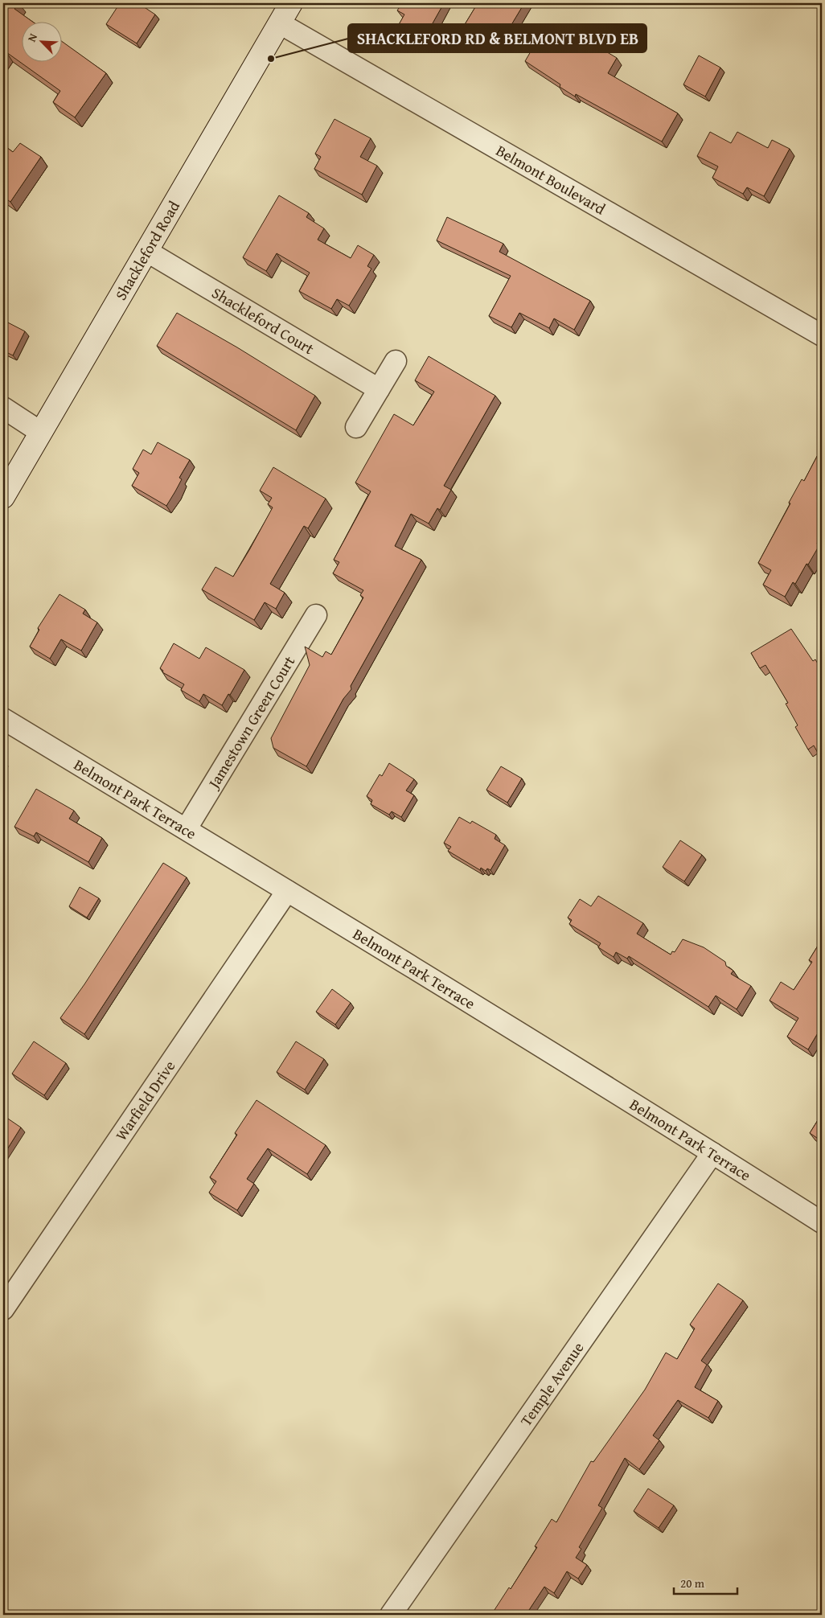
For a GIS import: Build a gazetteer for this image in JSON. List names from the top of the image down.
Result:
{
  "streets": {
    "street": [
      "Belmont Boulevard",
      "Shackleford Road",
      "Shackleford Court",
      "Jamestown Green Court",
      "Belmont Park Terrace",
      "Warfield Drive",
      "Temple Avenue"
    ]
  },
  "crossings": [
    ["Belmont Boulevard", "Shackleford Road"],
    ["Shackleford Road", "Shackleford Court"],
    ["Jamestown Green Court", "Belmont Park Terrace"],
    ["Belmont Park Terrace", "Warfield Drive"],
    ["Belmont Park Terrace", "Temple Avenue"]
  ],
  "places": ["SHACKLEFORD RD & BELMONT BLVD EB"],
  "scale_bar": "20 m",
  "north": "top left"
}
